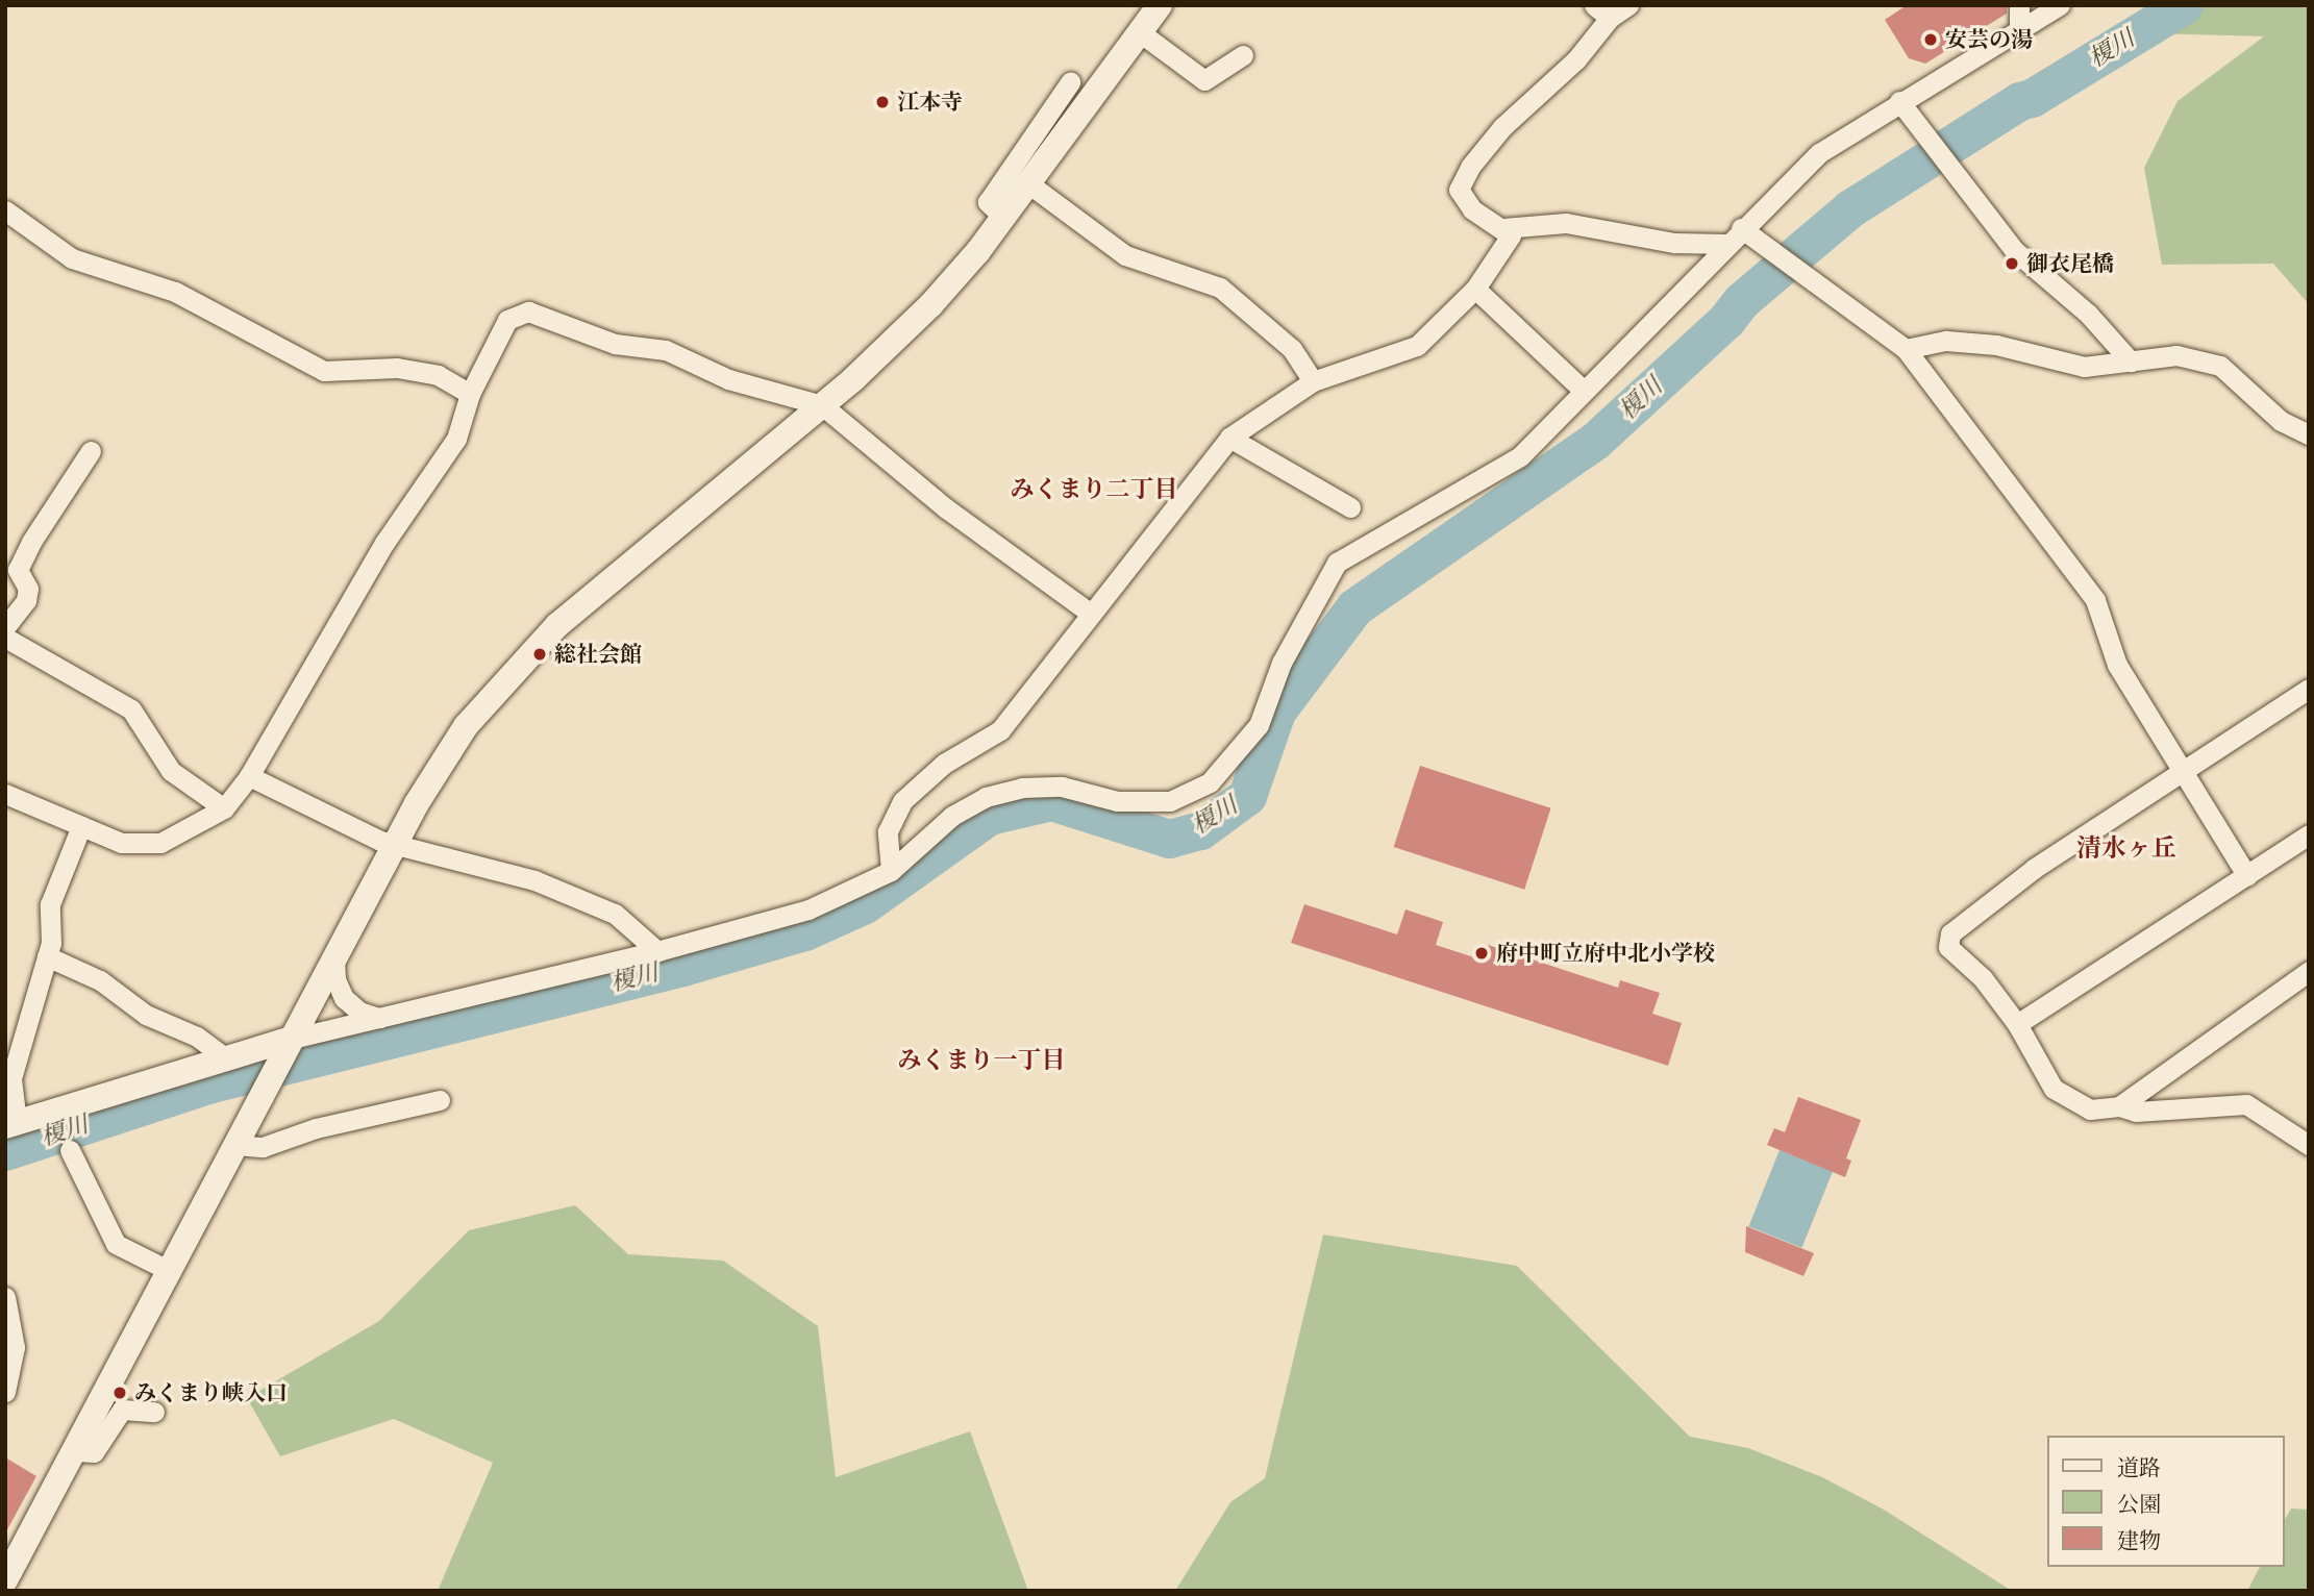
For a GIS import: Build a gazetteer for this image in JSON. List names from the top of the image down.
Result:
{
  "districts": ["みくまり二丁目", "清水ヶ丘", "みくまり一丁目"],
  "water": ["榎川"],
  "places": [
    "安芸の湯",
    "江本寺",
    "御衣尾橋",
    "総社会館",
    "府中町立府中北小学校",
    "みくまり峡入口"
  ],
  "legend": ["道路", "公園", "建物"]
}
